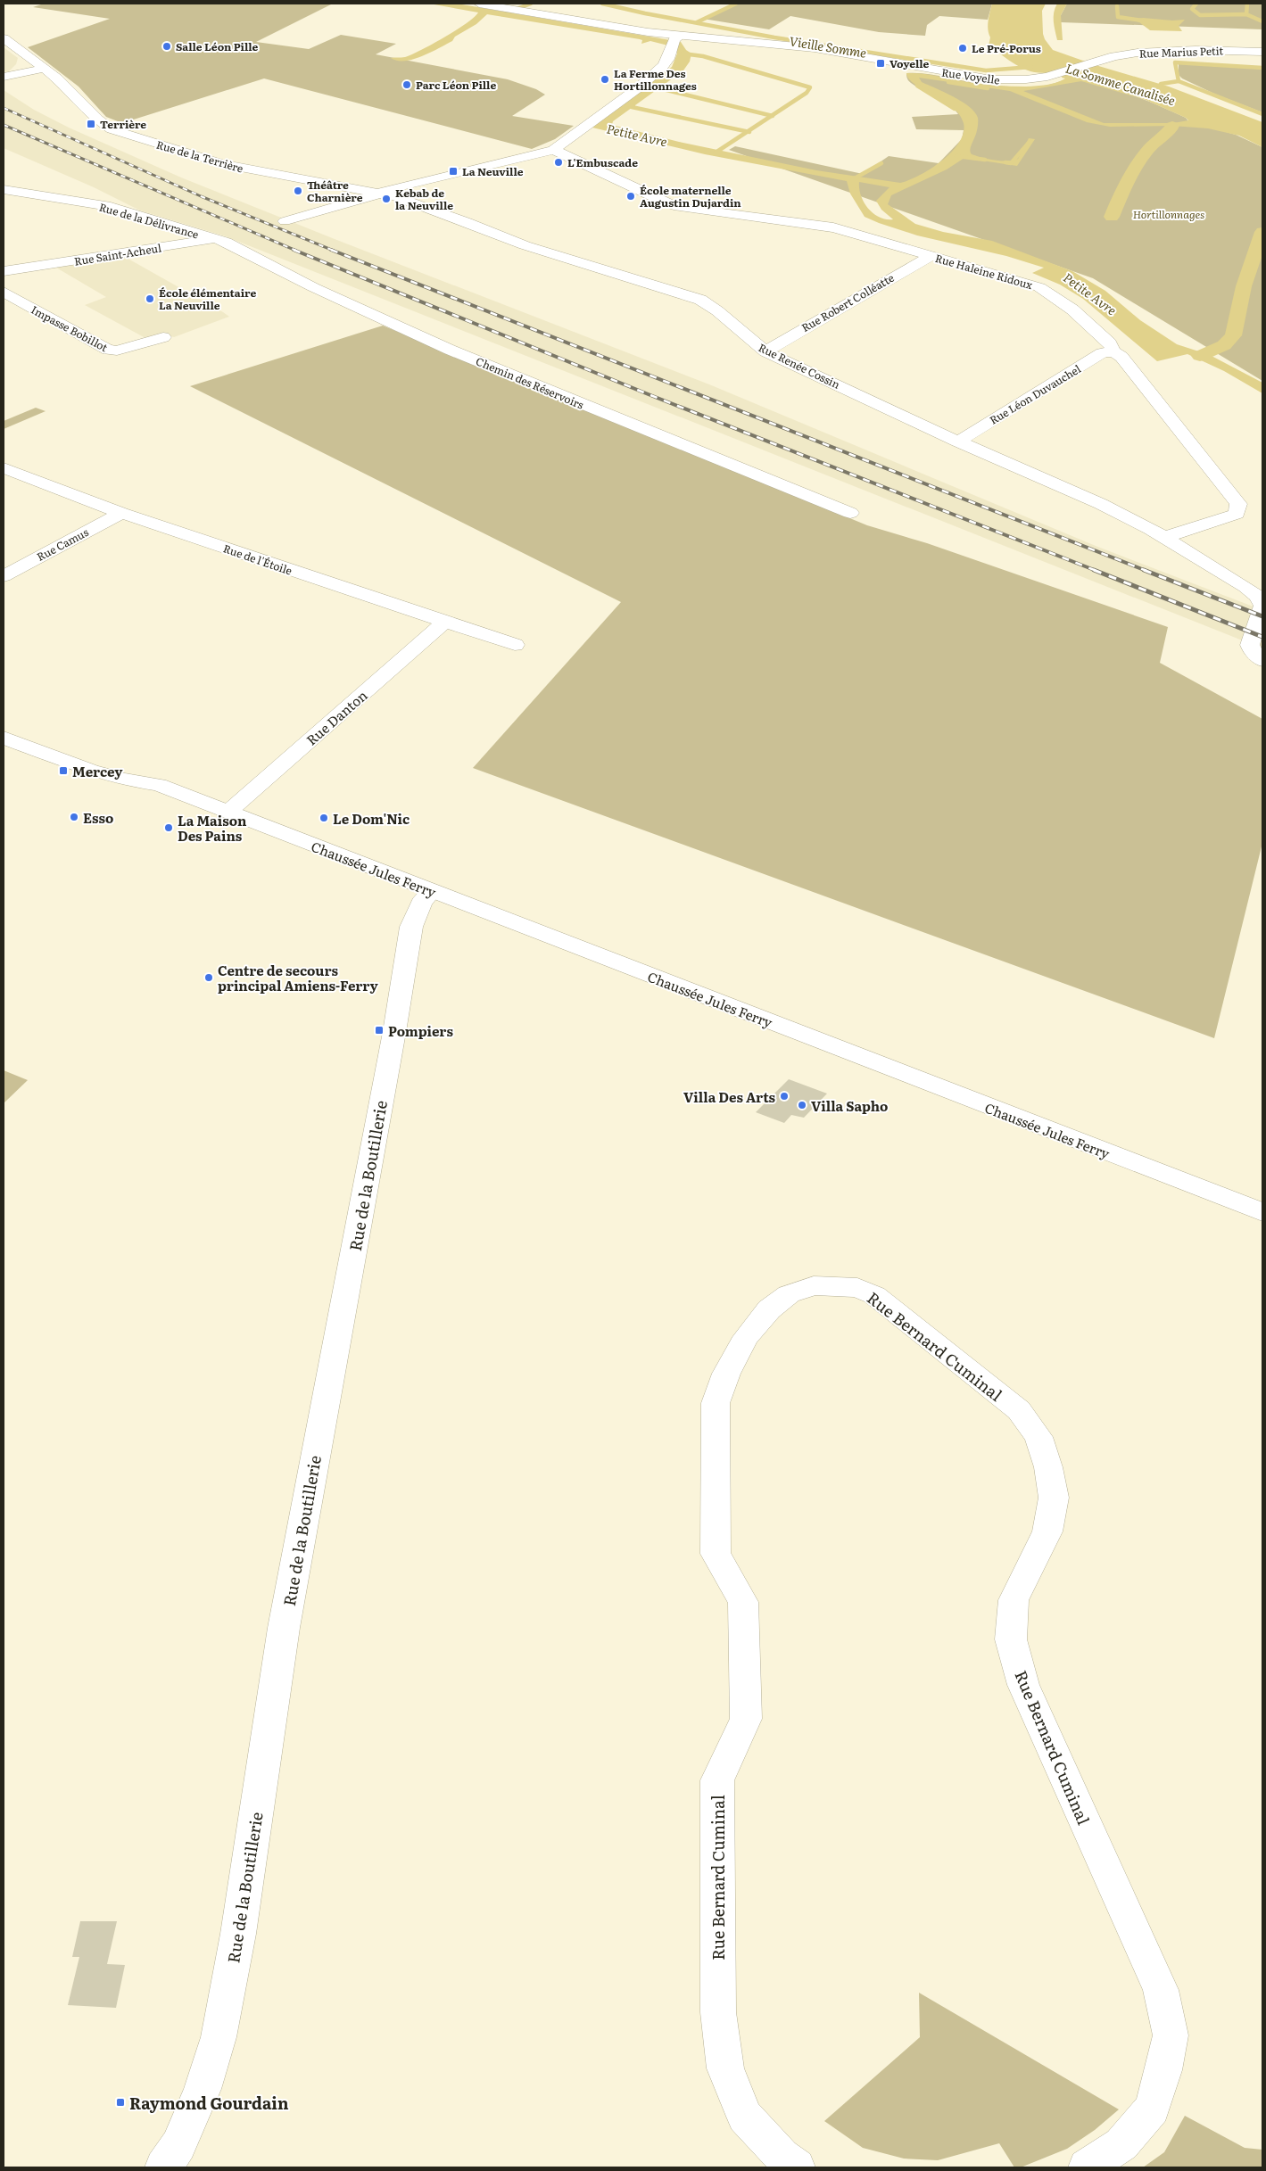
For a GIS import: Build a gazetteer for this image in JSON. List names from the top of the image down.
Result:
{
  "streets": {
    "street": [
      "Rue Marius Petit",
      "Rue Voyelle",
      "Rue de la Terrière",
      "Rue de la Délivrance",
      "Rue Saint-Acheul",
      "Rue Haleine Ridoux",
      "Rue Robert Colléatte",
      "Impasse Bobillot",
      "Rue Renée Cossin",
      "Chemin des Réservoirs",
      "Rue Léon Duvauchel",
      "Rue Camus",
      "Rue de l'Étoile",
      "Rue Danton",
      "Chaussée Jules Ferry",
      "Rue de la Boutillerie",
      "Rue Bernard Cuminal"
    ]
  },
  "crossings": [
    ["Rue Marius Petit", "Rue Voyelle"],
    ["Rue de la Terrière", "Rue Renée Cossin"],
    ["Rue de la Délivrance", "Rue Saint-Acheul"],
    ["Rue de la Délivrance", "Chemin des Réservoirs"],
    ["Rue Saint-Acheul", "Chemin des Réservoirs"],
    ["Rue Haleine Ridoux", "Rue Robert Colléatte"],
    ["Rue Haleine Ridoux", "Rue Renée Cossin"],
    ["Rue Haleine Ridoux", "Rue Léon Duvauchel"],
    ["Rue Robert Colléatte", "Rue Renée Cossin"],
    ["Rue Renée Cossin", "Rue Léon Duvauchel"],
    ["Rue Camus", "Rue de l'Étoile"],
    ["Rue de l'Étoile", "Rue Danton"],
    ["Rue Danton", "Chaussée Jules Ferry"],
    ["Chaussée Jules Ferry", "Rue de la Boutillerie"]
  ],
  "water": ["Vieille Somme", "La Somme Canalisée", "Petite Avre"],
  "parks": ["Hortillonnages"],
  "places": {
    "other": [
      "Salle Léon Pille",
      "Le Pré-Porus",
      "La Ferme Des Hortillonnages",
      "Parc Léon Pille",
      "L'Embuscade",
      "Théâtre Charnière",
      "École maternelle Augustin Dujardin",
      "Kebab de la Neuville",
      "École élémentaire La Neuville",
      "Esso",
      "Le Dom'Nic",
      "La Maison Des Pains",
      "Centre de secours principal Amiens-Ferry",
      "Villa Des Arts",
      "Villa Sapho"
    ],
    "transit": [
      "Voyelle",
      "Terrière",
      "La Neuville",
      "Mercey",
      "Pompiers",
      "Raymond Gourdain"
    ]
  }
}
